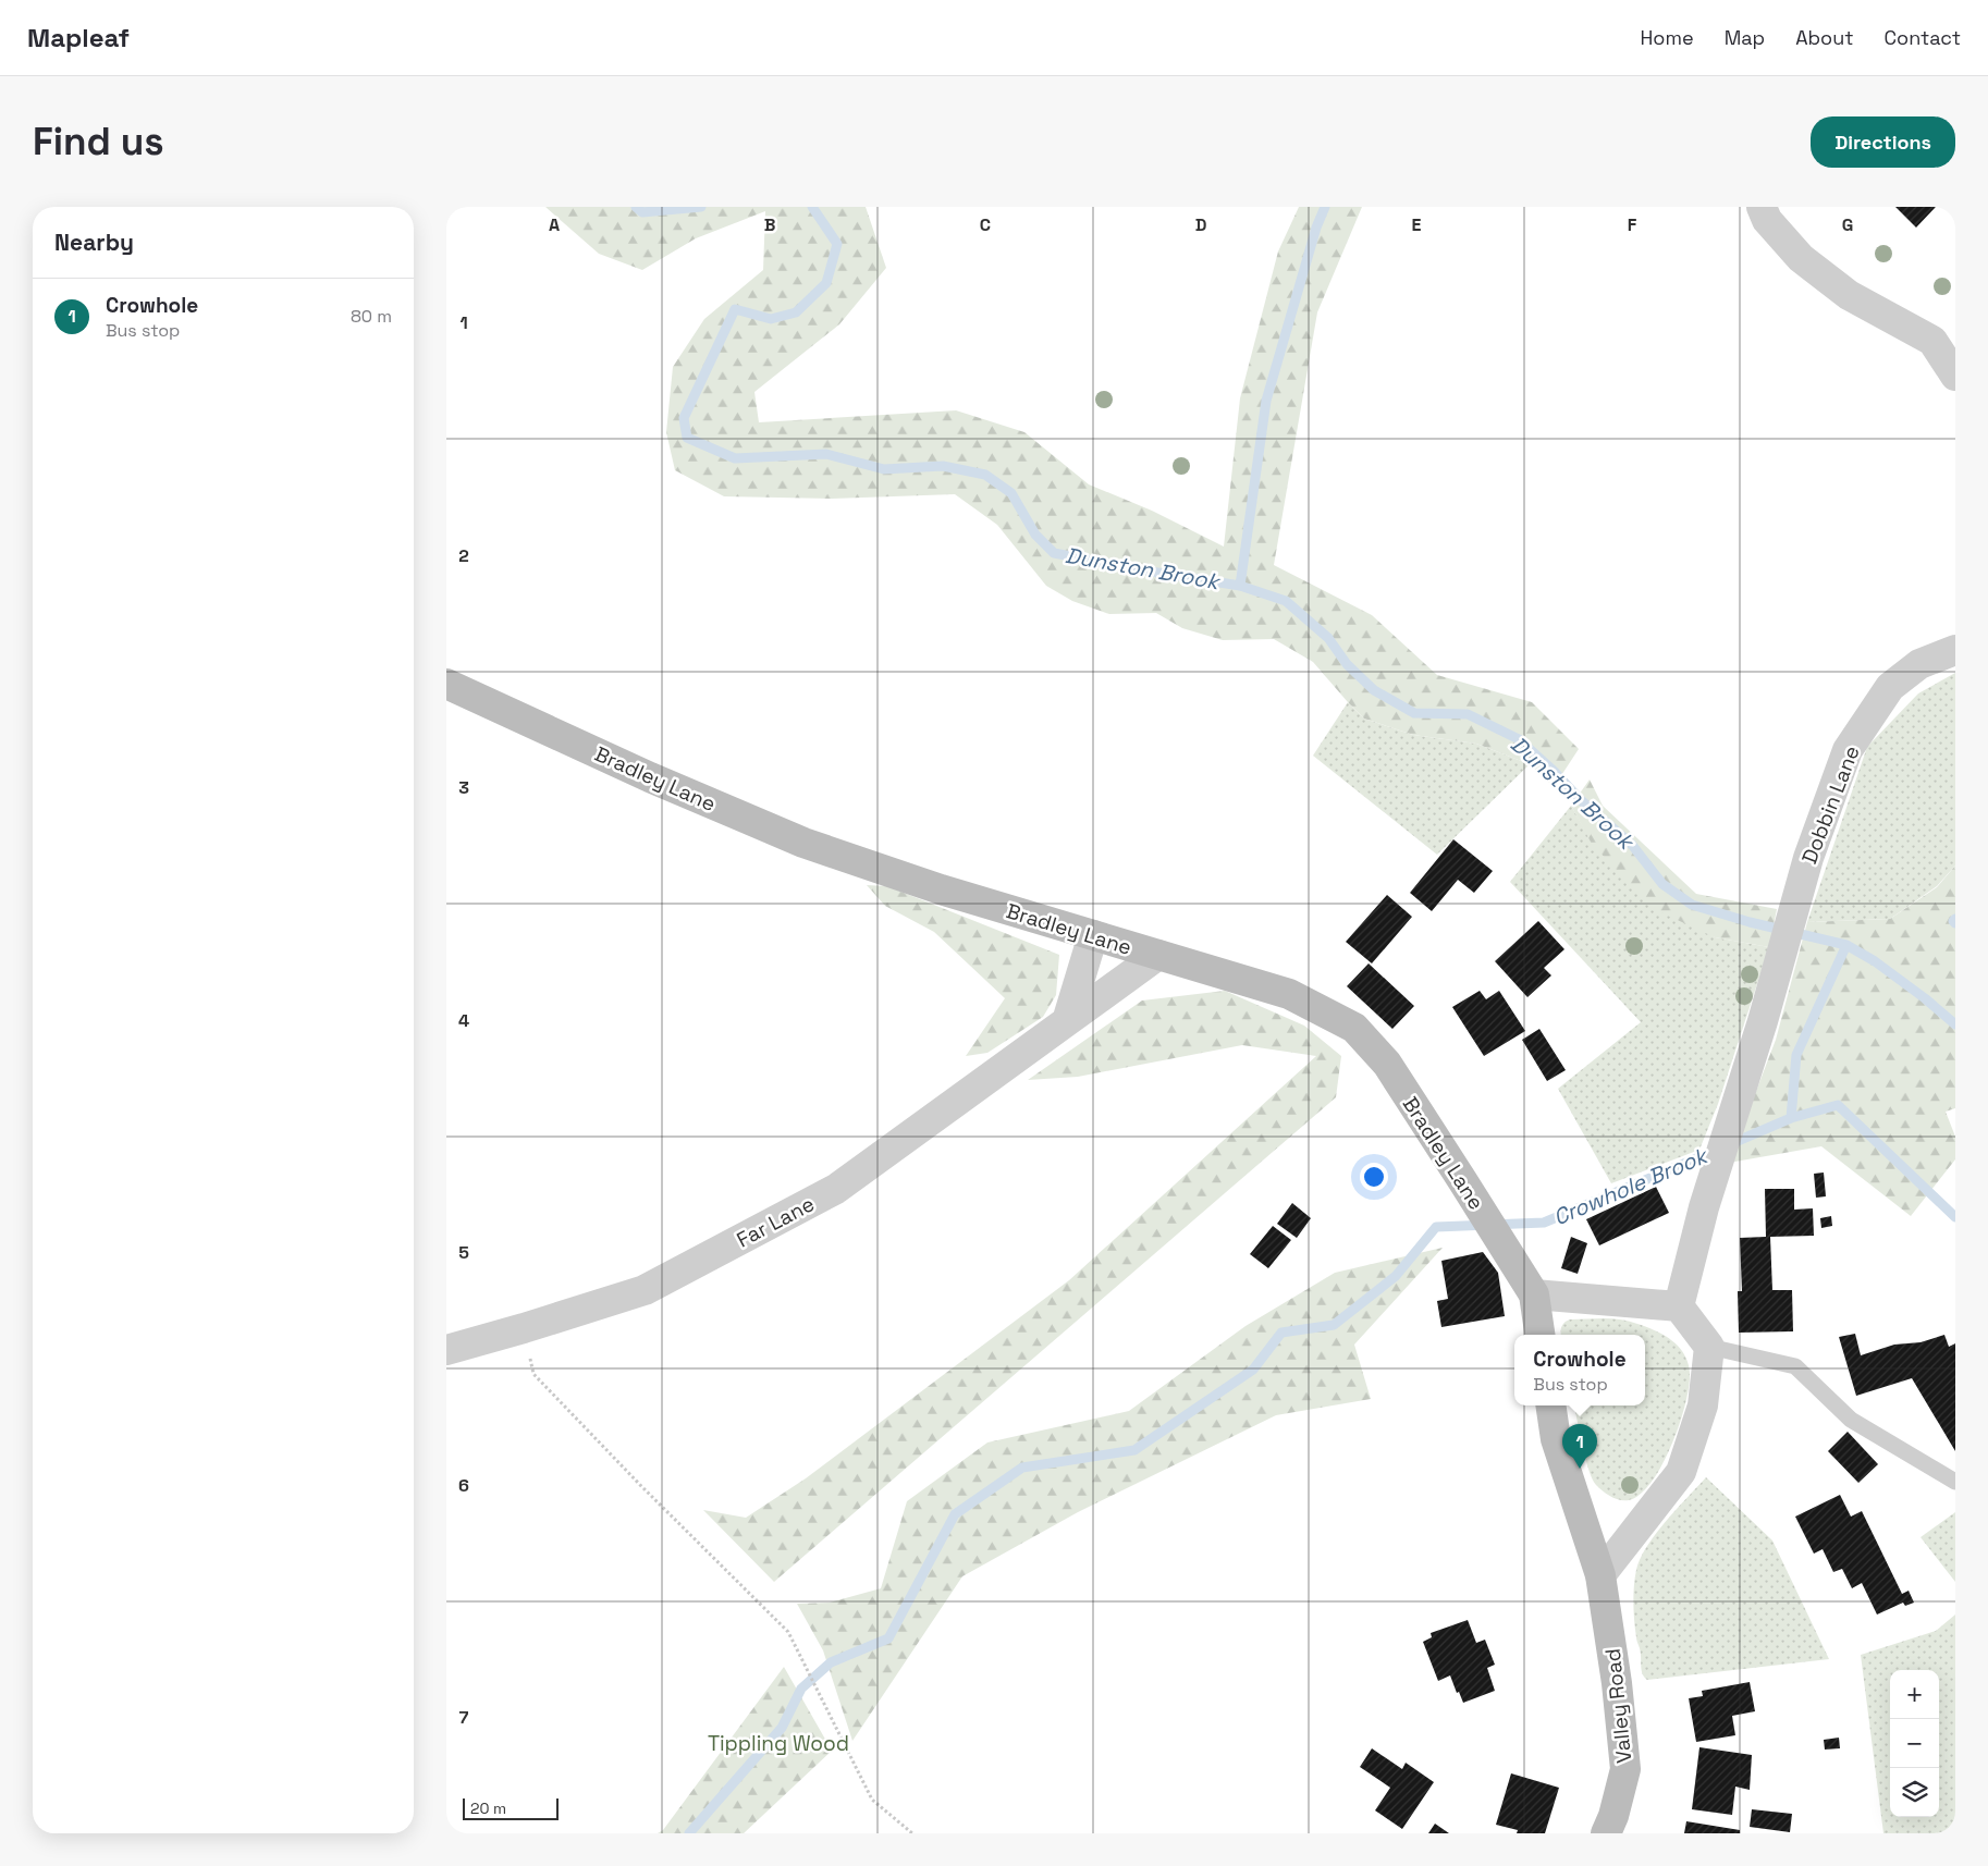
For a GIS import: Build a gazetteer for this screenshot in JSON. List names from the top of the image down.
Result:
{
  "streets": {
    "main road": ["Bradley Lane", "Valley Road"],
    "street": ["Dobbin Lane", "Far Lane"]
  },
  "crossings": [
    ["Bradley Lane", "Far Lane"]
  ],
  "water": ["Dunston Brook", "Crowhole Brook"],
  "parks": ["Tippling Wood"],
  "scale_bar": "20 m",
  "page": {
    "header": "Mapleaf",
    "nav": [
      "Home",
      "Map",
      "About",
      "Contact"
    ],
    "buttons": "Directions",
    "title": "Find us",
    "heading": "Nearby",
    "list": [
      {
        "mark": "1",
        "name": "Crowhole",
        "note": "Bus stop",
        "value": "80 m"
      }
    ],
    "popup": ["Crowhole", "Bus stop"],
    "pins": "1",
    "map_buttons": ["+", "−"],
    "scale": "20 m"
  },
  "grid": {
    "columns": [
      "A",
      "B",
      "C",
      "D",
      "E",
      "F",
      "G"
    ],
    "rows": [
      "1",
      "2",
      "3",
      "4",
      "5",
      "6",
      "7"
    ]
  }
}
